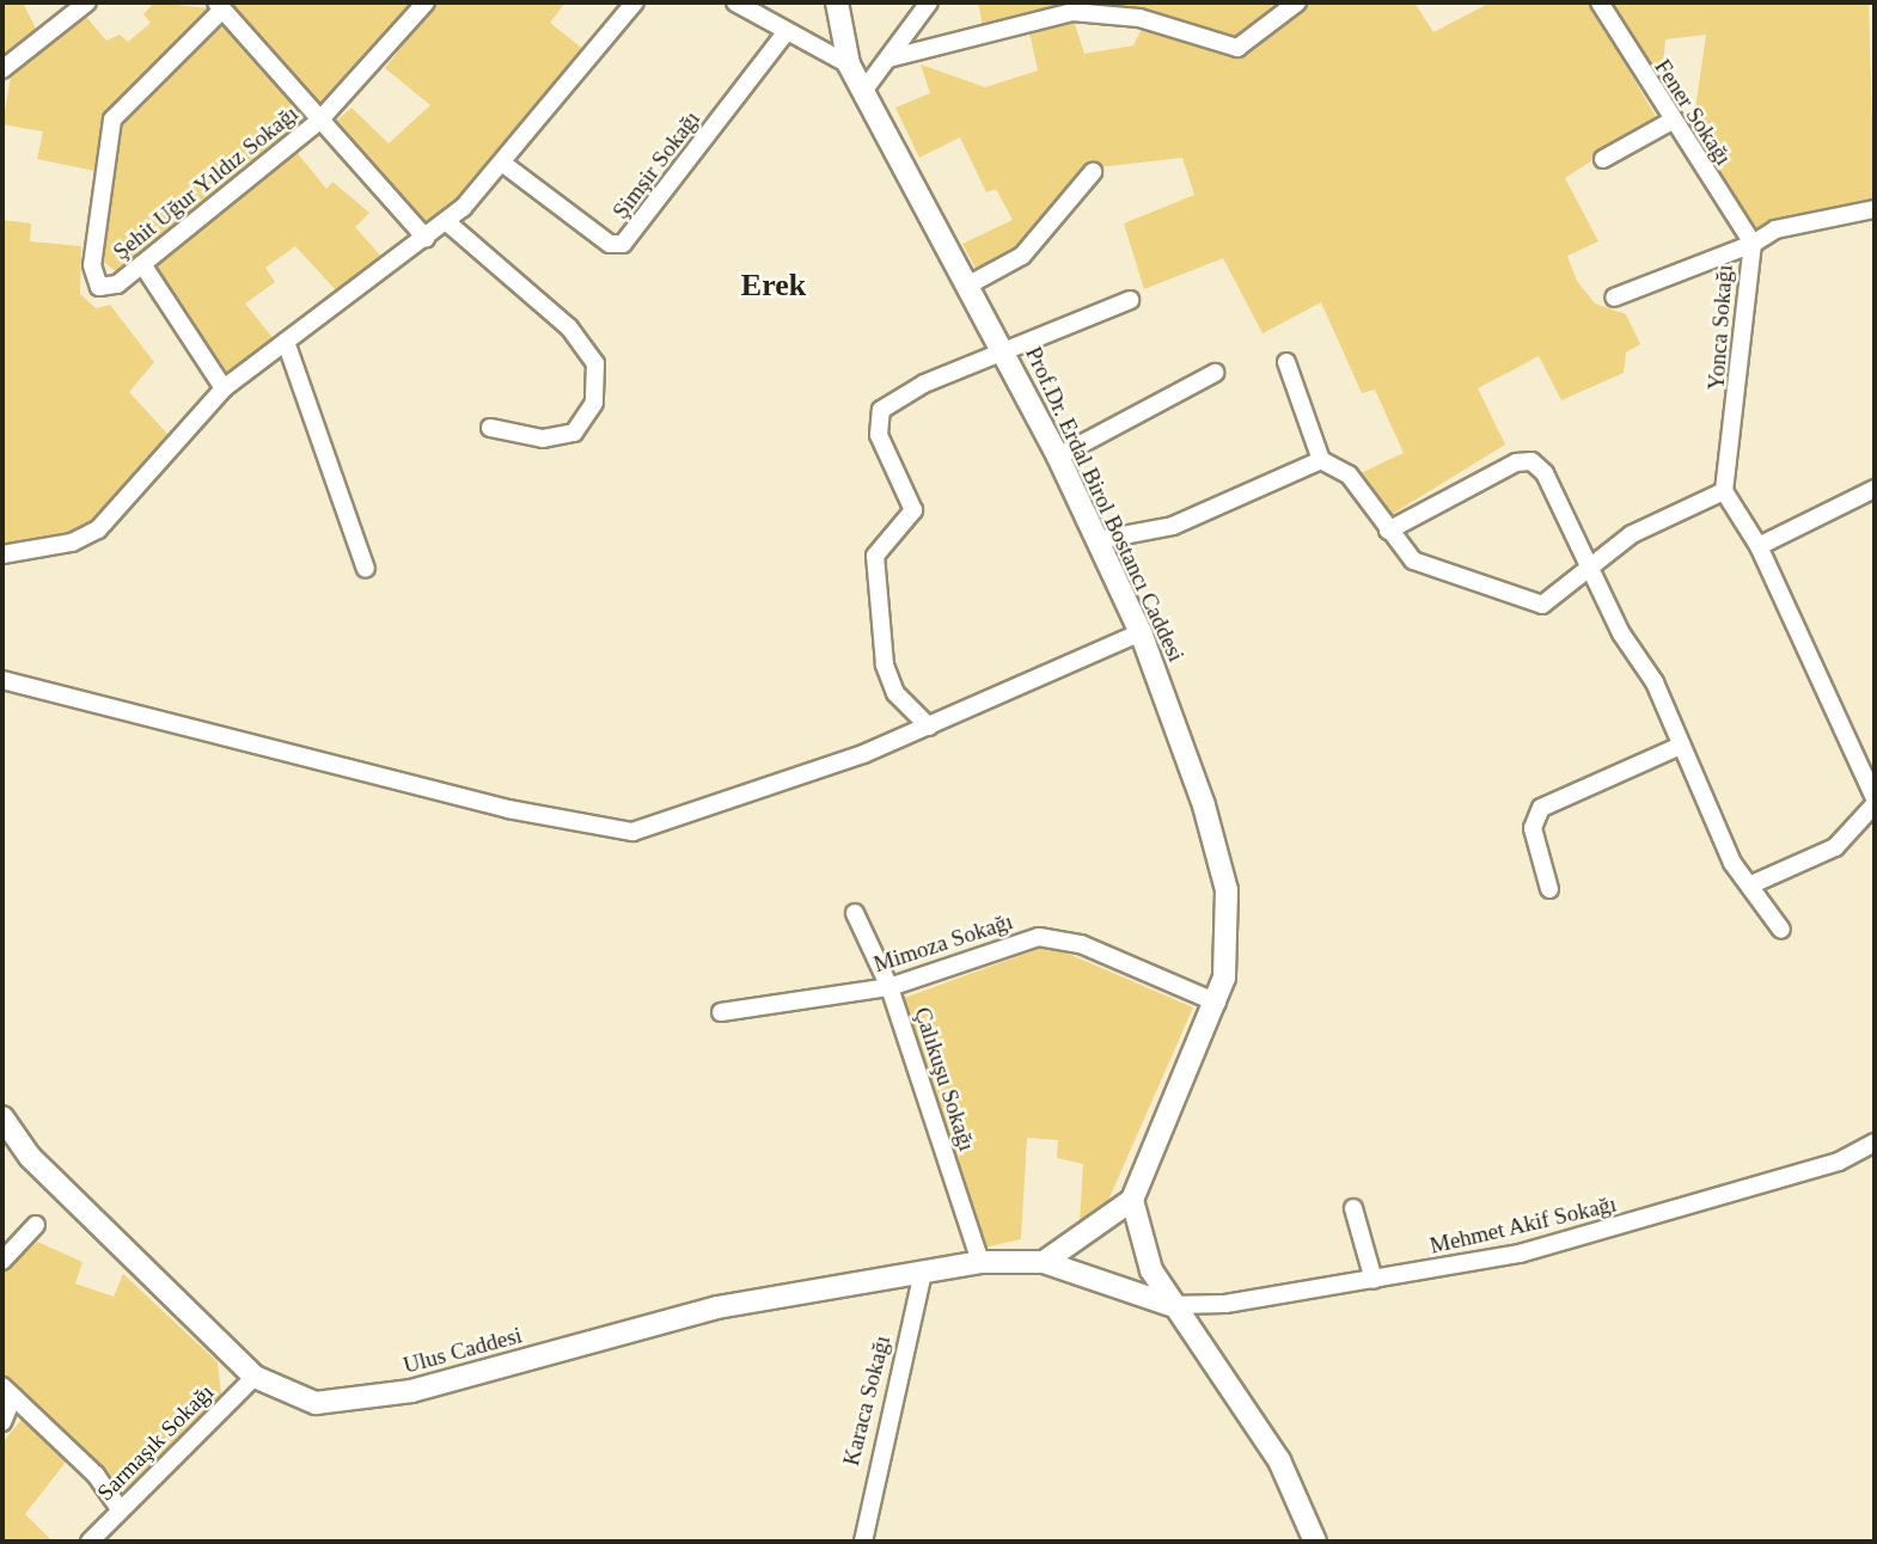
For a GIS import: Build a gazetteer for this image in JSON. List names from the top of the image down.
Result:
{
  "streets": {
    "street": [
      "Fener Sokağı",
      "Şimşir Sokağı",
      "Şehit Uğur Yıldız Sokağı",
      "Yonca Sokağı",
      "Prof.Dr. Erdal Birol Bostancı Caddesi",
      "Mimoza Sokağı",
      "Çalıkuşu Sokağı",
      "Mehmet Akif Sokağı",
      "Ulus Caddesi",
      "Karaca Sokağı",
      "Sarmaşık Sokağı"
    ]
  },
  "crossings": [
    ["Fener Sokağı", "Yonca Sokağı"],
    ["Prof.Dr. Erdal Birol Bostancı Caddesi", "Mimoza Sokağı"],
    ["Mimoza Sokağı", "Çalıkuşu Sokağı"],
    ["Çalıkuşu Sokağı", "Ulus Caddesi"],
    ["Mehmet Akif Sokağı", "Ulus Caddesi"],
    ["Ulus Caddesi", "Karaca Sokağı"],
    ["Ulus Caddesi", "Sarmaşık Sokağı"]
  ],
  "districts": ["Erek"]
}
